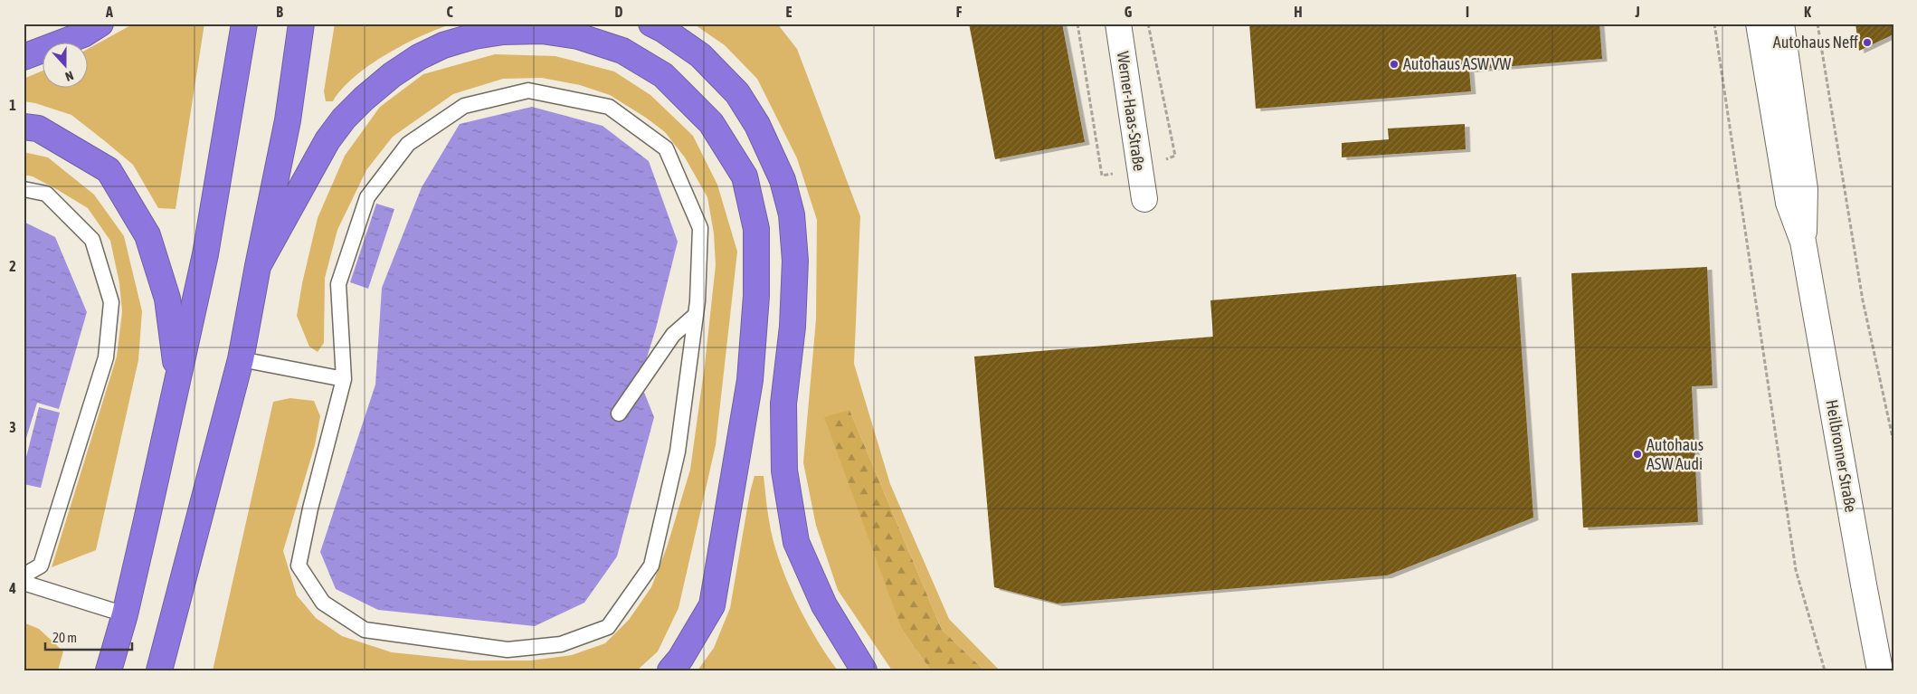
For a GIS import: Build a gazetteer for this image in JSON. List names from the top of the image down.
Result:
{
  "streets": {
    "main road": ["Werner-Haas-Straße", "Heilbronner Straße"]
  },
  "places": ["Autohaus Neff", "Autohaus ASW VW", "Autohaus ASW Audi"],
  "scale_bar": "20 m",
  "north": "bottom",
  "grid": {
    "columns": [
      "A",
      "B",
      "C",
      "D",
      "E",
      "F",
      "G",
      "H",
      "I",
      "J",
      "K"
    ],
    "rows": [
      "1",
      "2",
      "3",
      "4"
    ]
  }
}
